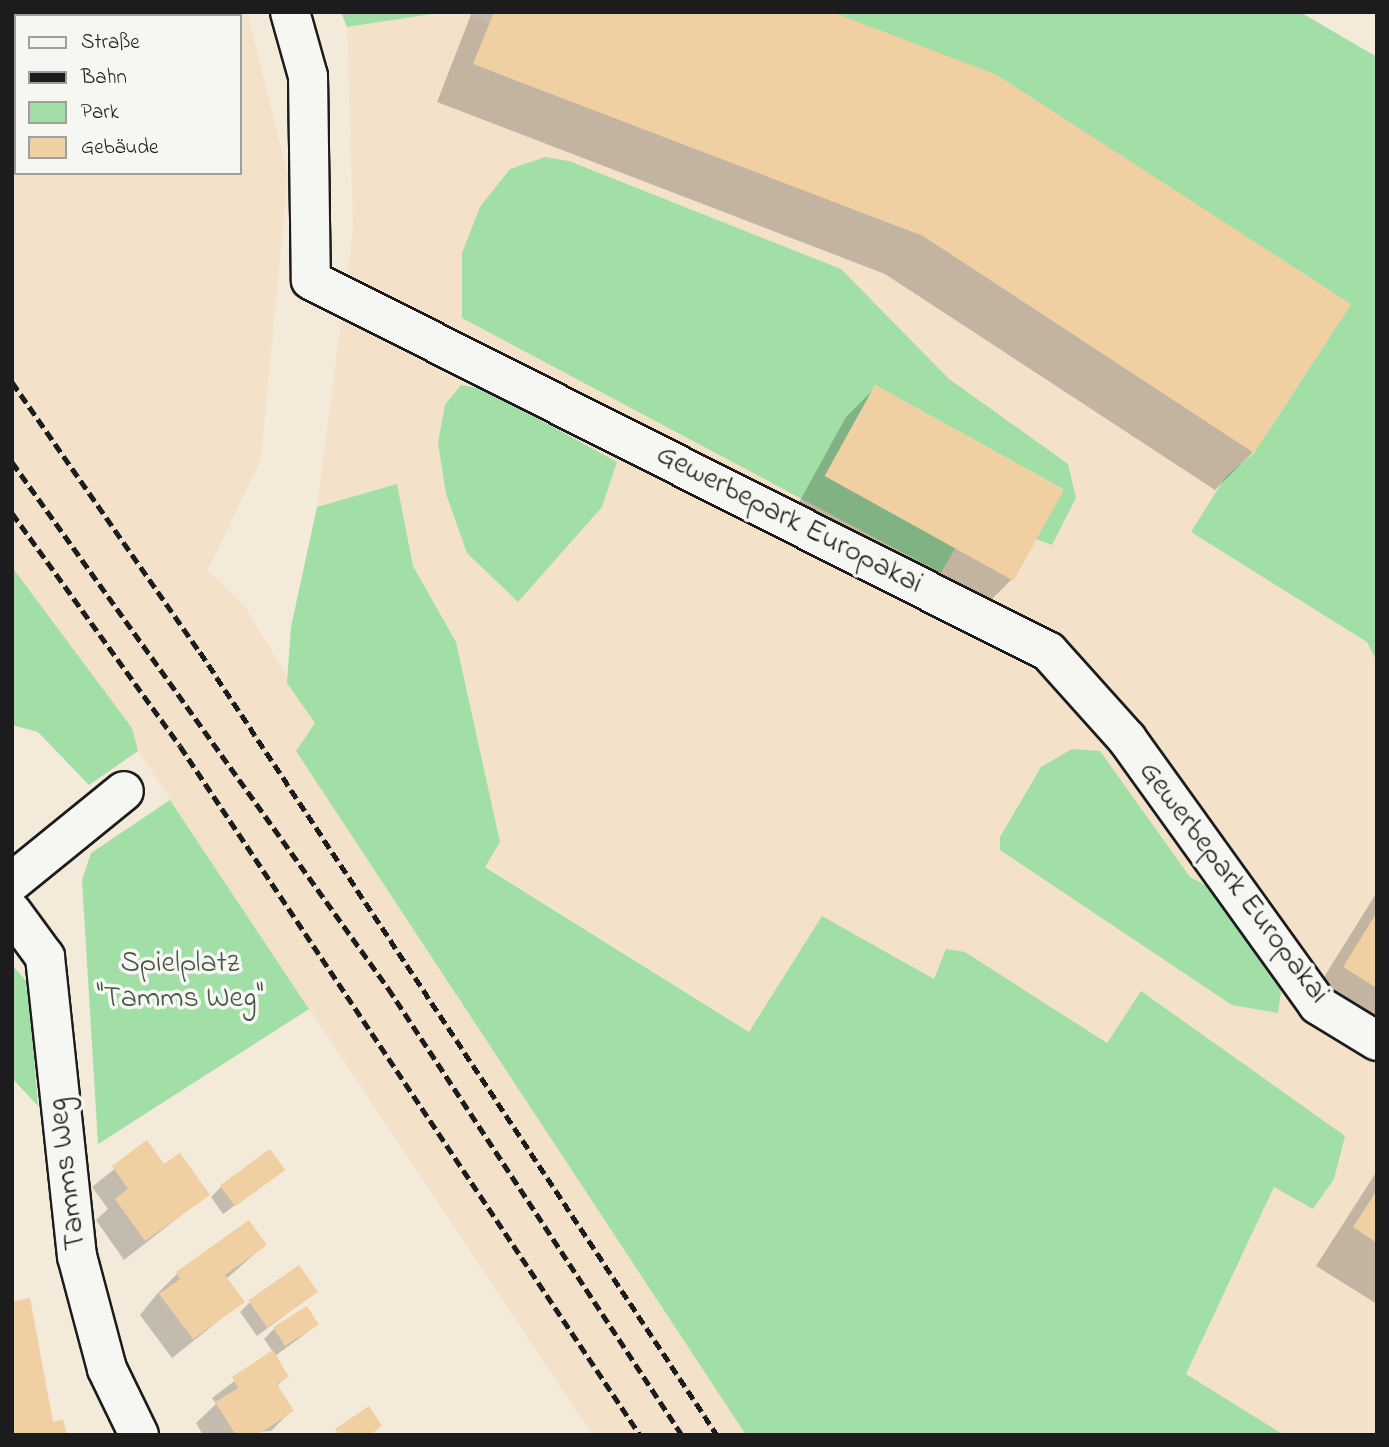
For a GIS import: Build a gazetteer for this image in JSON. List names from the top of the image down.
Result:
{
  "streets": {
    "street": ["Gewerbepark Europakai", "Tamms Weg"]
  },
  "parks": ["Spielplatz \"Tamms Weg\""],
  "legend": [
    "Straße",
    "Bahn",
    "Park",
    "Gebäude"
  ]
}
